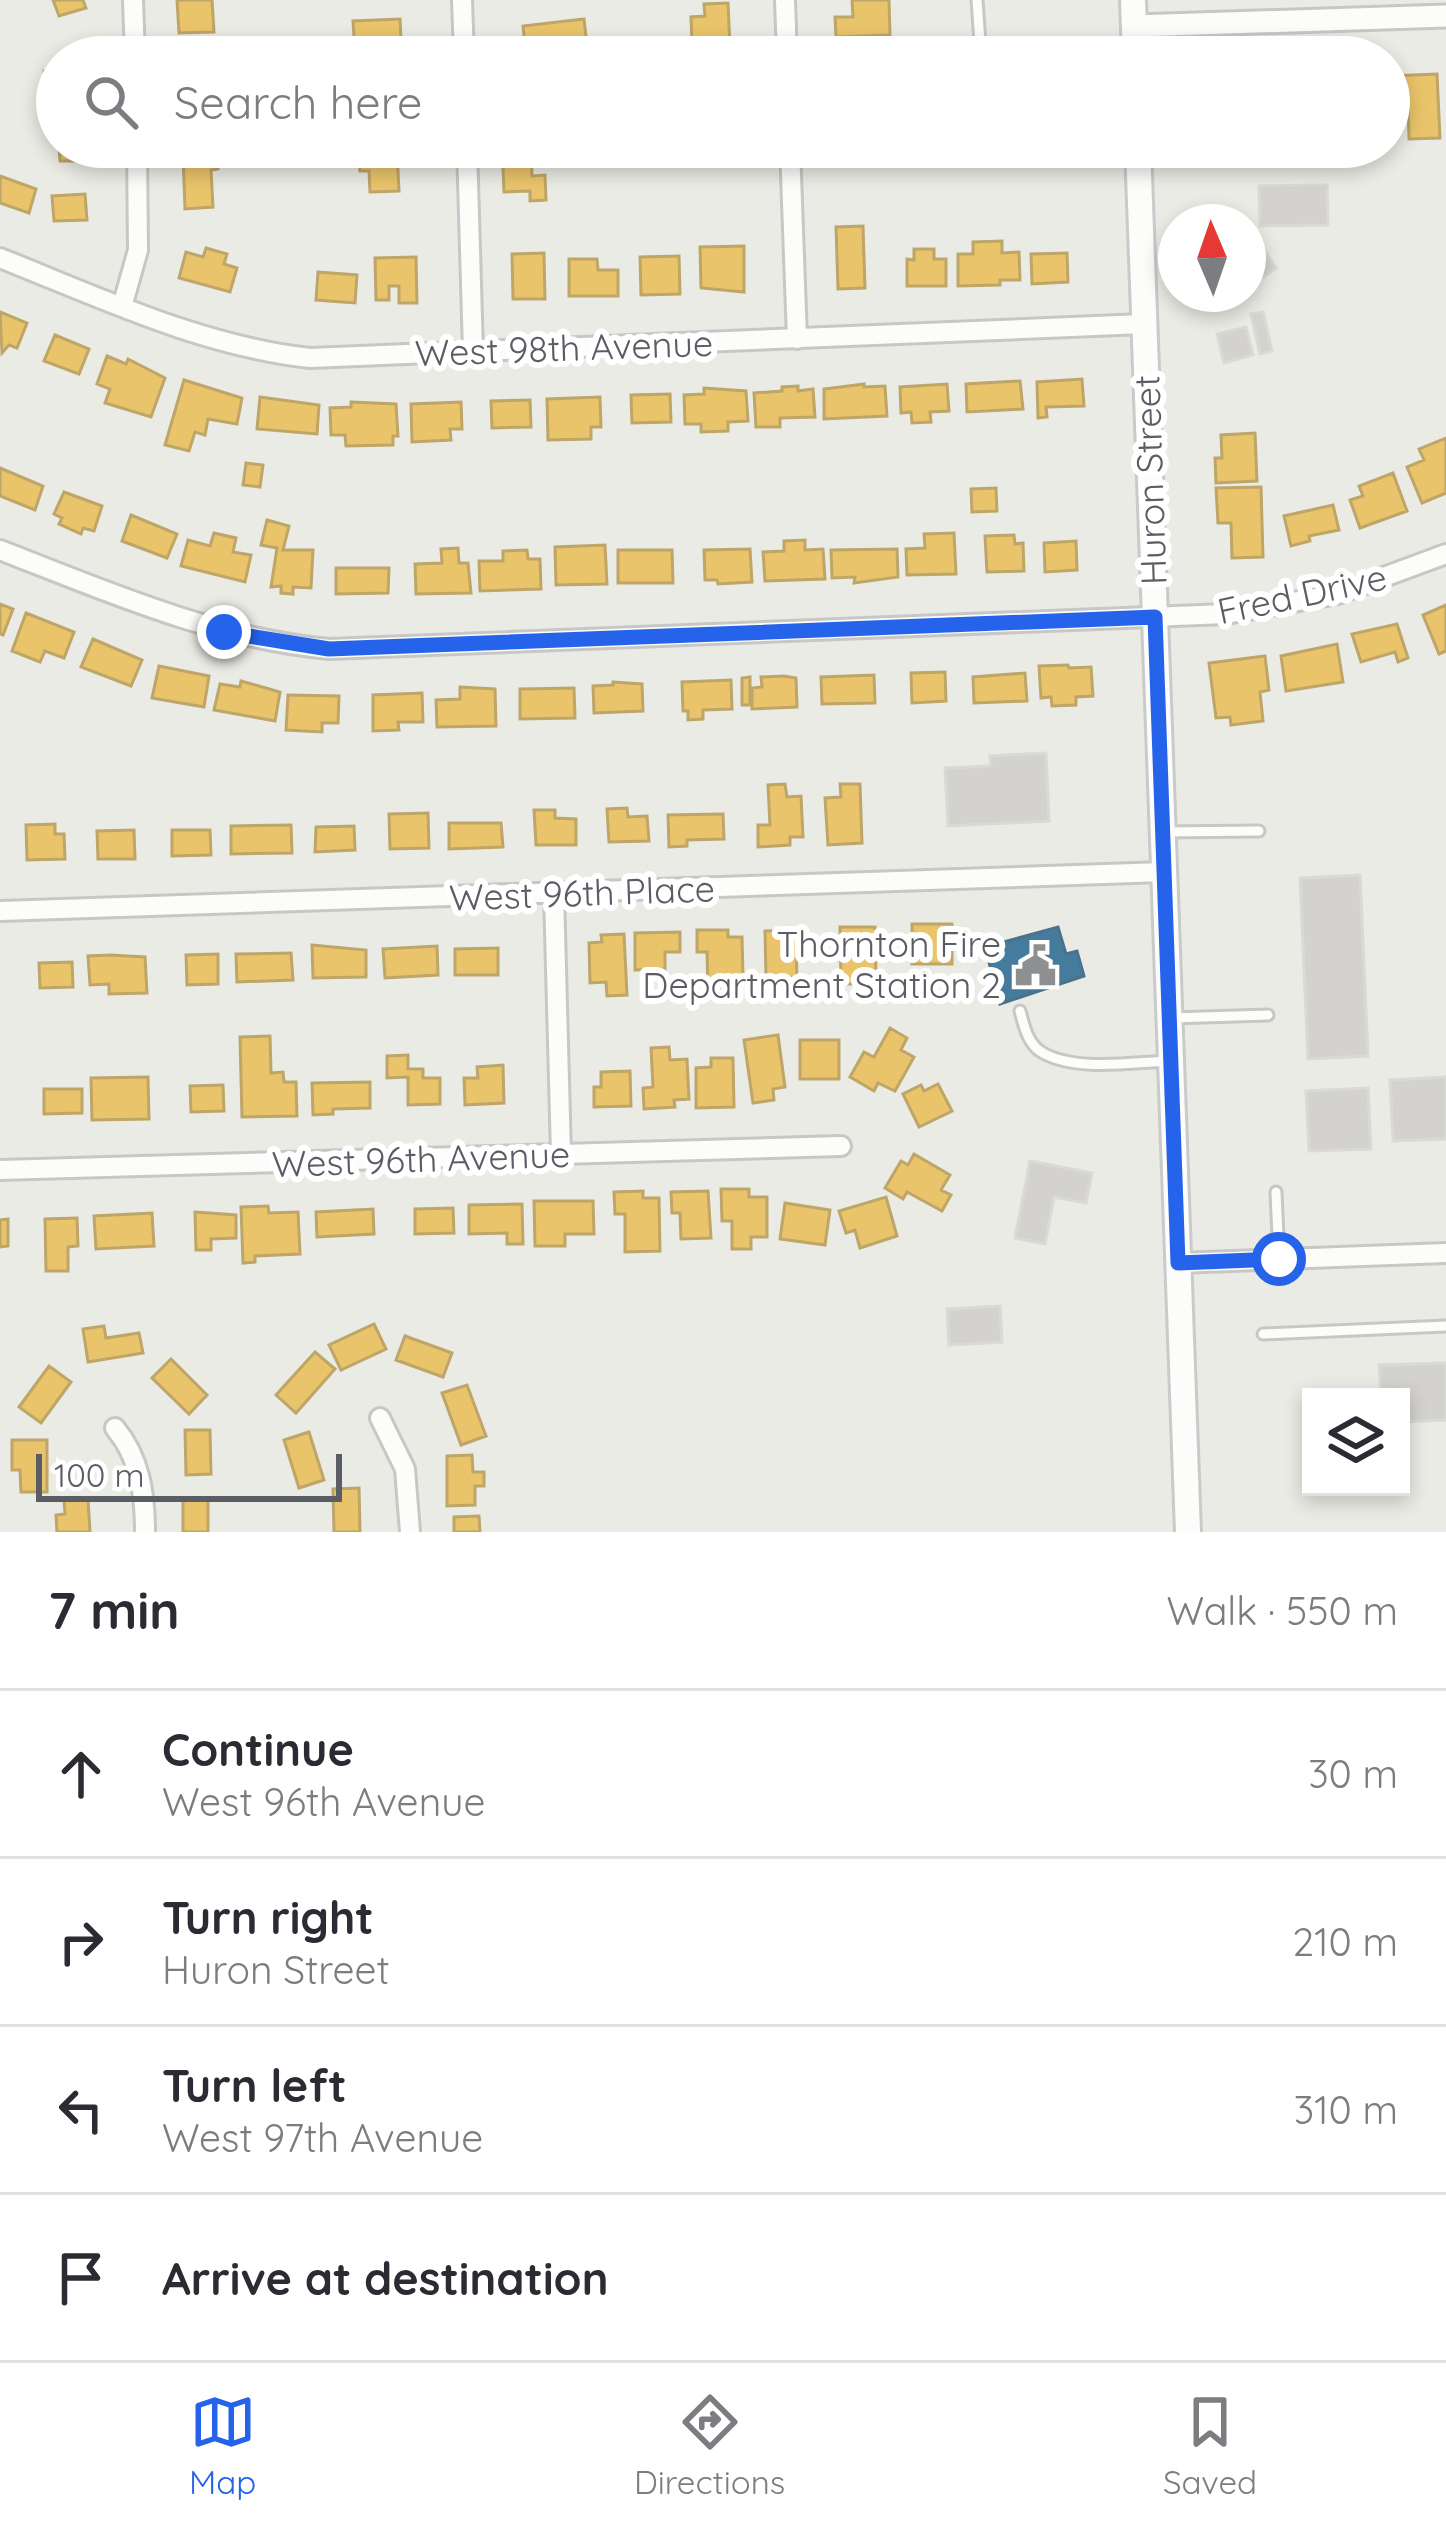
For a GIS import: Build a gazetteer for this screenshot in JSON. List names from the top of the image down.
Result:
{
  "streets": {
    "main road": ["Huron Street"],
    "street": [
      "West 98th Avenue",
      "Fred Drive",
      "West 96th Place",
      "West 96th Avenue"
    ]
  },
  "crossings": [
    ["West 98th Avenue", "Huron Street"],
    ["Huron Street", "Fred Drive"],
    ["Huron Street", "West 96th Place"]
  ],
  "places": {
    "public building": ["Thornton Fire Department Station 2"]
  },
  "scale_bar": "100 m",
  "north": "top",
  "page": {
    "search": "Search here",
    "scale": "100 m",
    "heading": ["7 min", "Walk · 550 m"],
    "list": [
      ["Continue", "West 96th Avenue", "30 m"],
      ["Turn right", "Huron Street", "210 m"],
      ["Turn left", "West 97th Avenue", "310 m"],
      "Arrive at destination"
    ],
    "nav": ["Map", "Directions", "Saved"]
  }
}
